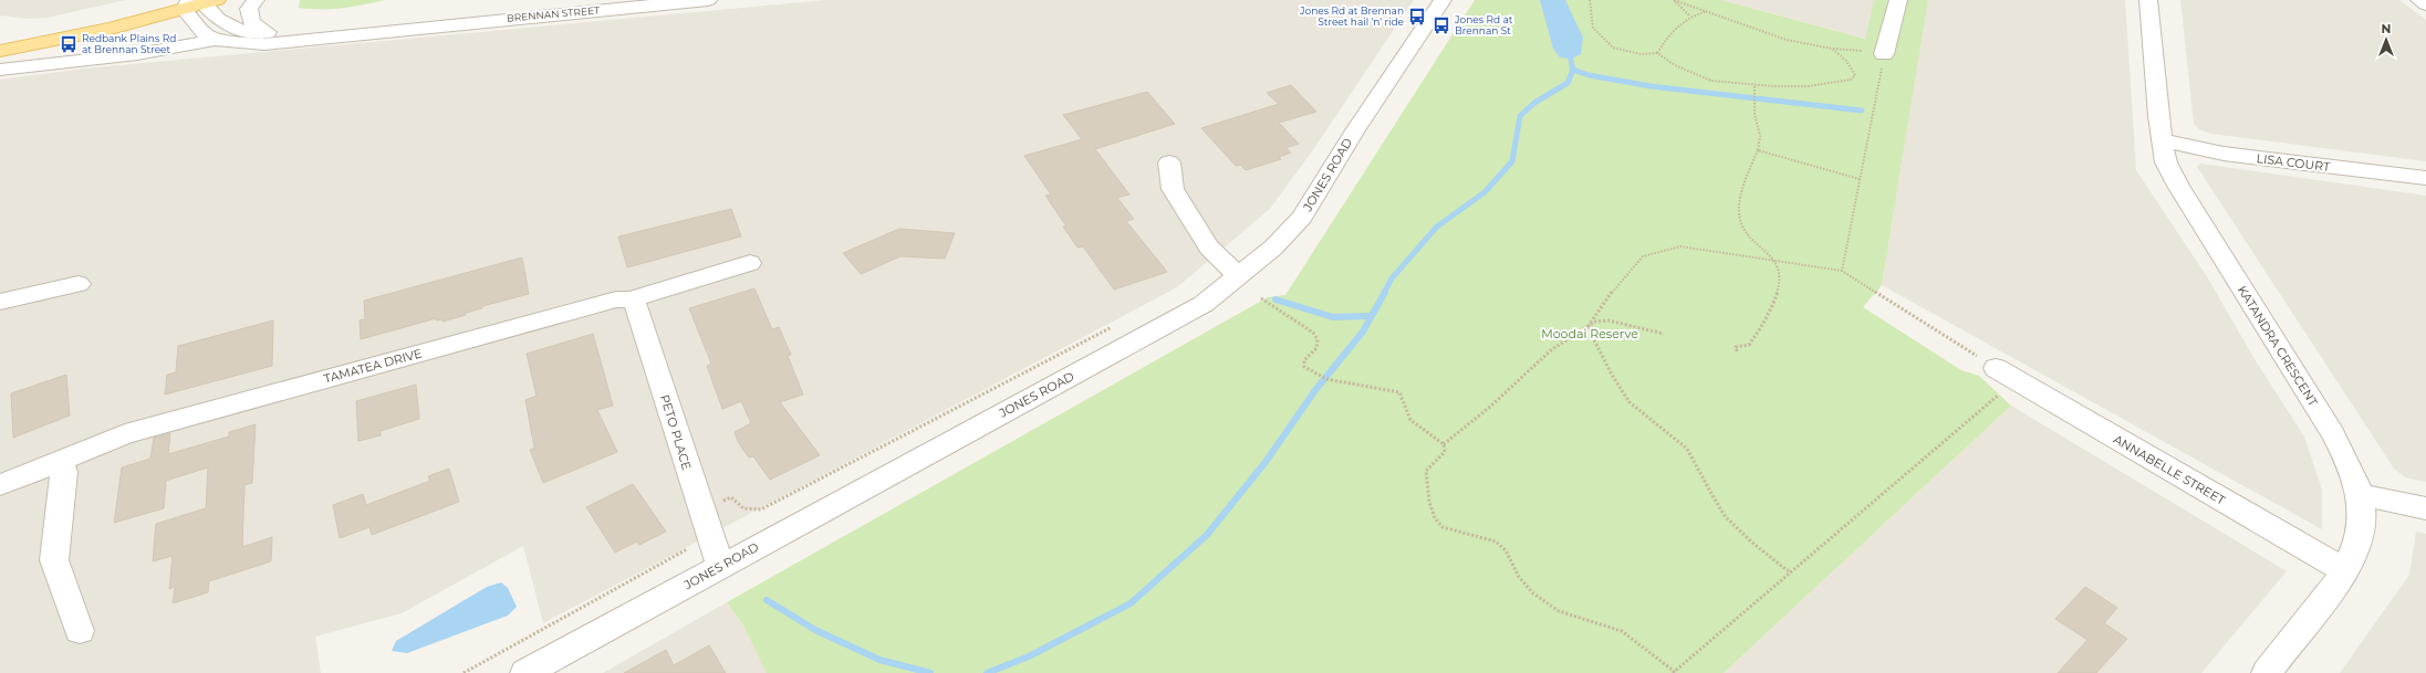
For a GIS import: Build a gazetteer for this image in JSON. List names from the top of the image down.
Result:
{
  "streets": {
    "street": [
      "BRENNAN STREET",
      "LISA COURT",
      "JONES ROAD",
      "KATANDRA CRESCENT",
      "TAMATEA DRIVE",
      "PETO PLACE",
      "ANNABELLE STREET"
    ]
  },
  "crossings": [
    ["LISA COURT", "KATANDRA CRESCENT"],
    ["JONES ROAD", "PETO PLACE"],
    ["KATANDRA CRESCENT", "ANNABELLE STREET"],
    ["TAMATEA DRIVE", "PETO PLACE"]
  ],
  "parks": ["Moodai Reserve"],
  "places": {
    "bus stop": ["Jones Rd at Brennan Street hail 'n' ride", "Jones Rd at Brennan St", "Redbank Plains Rd at Brennan Street"]
  },
  "north": "top"
}
